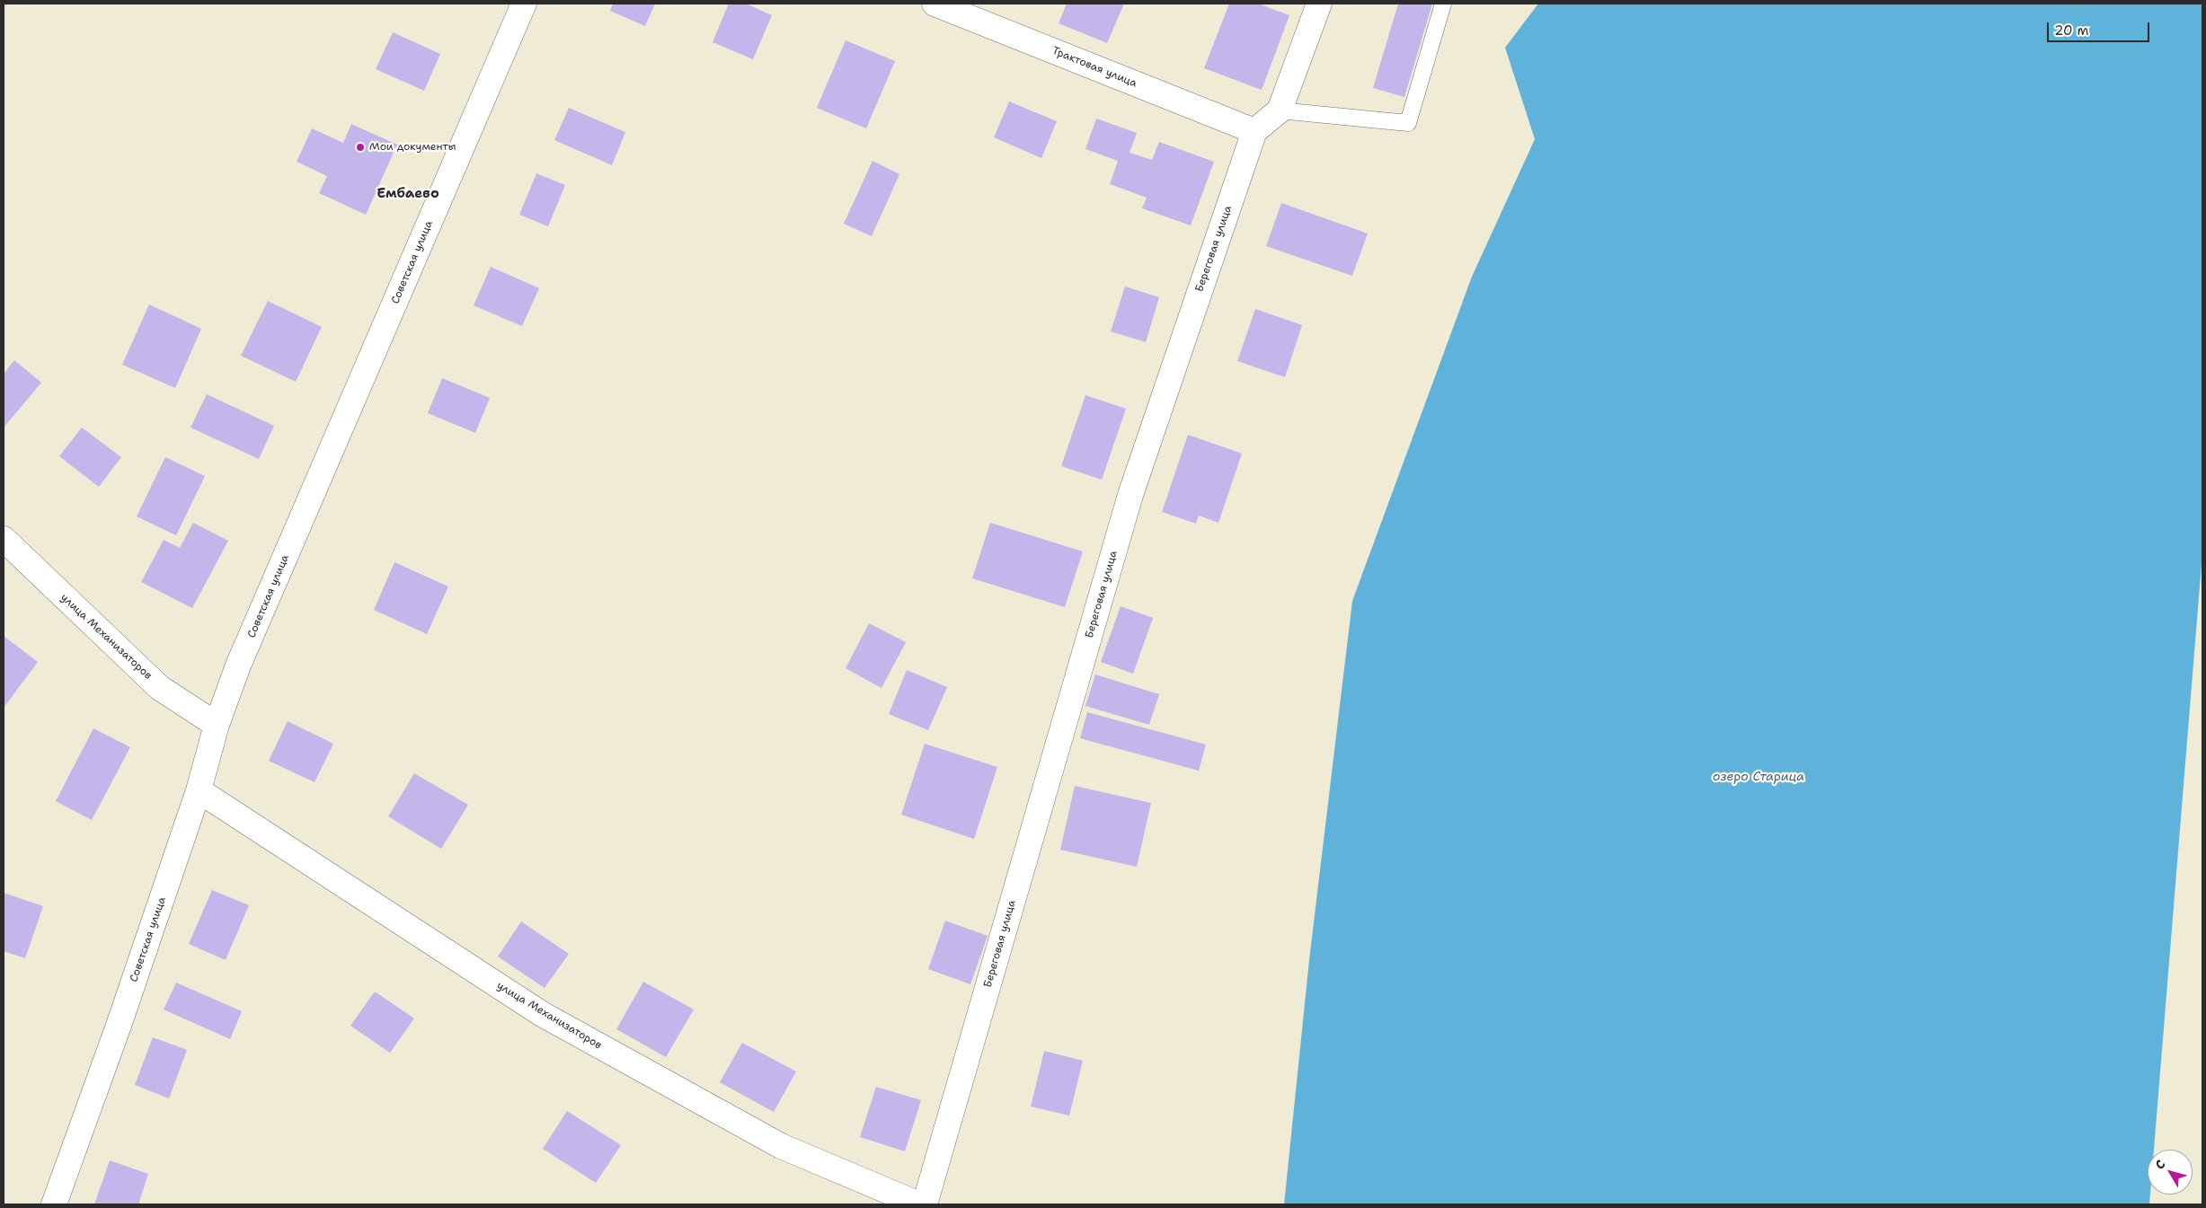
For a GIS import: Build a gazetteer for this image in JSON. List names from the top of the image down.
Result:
{
  "streets": {
    "street": [
      "Трактовая улица",
      "Береговая улица",
      "Советская улица",
      "улица Механизаторов"
    ]
  },
  "crossings": [
    ["Трактовая улица", "Береговая улица"],
    ["Советская улица", "улица Механизаторов"]
  ],
  "districts": ["Ембаево"],
  "water": ["озеро Старица"],
  "places": ["Мои документы"],
  "scale_bar": "20 m",
  "north": "top left"
}
